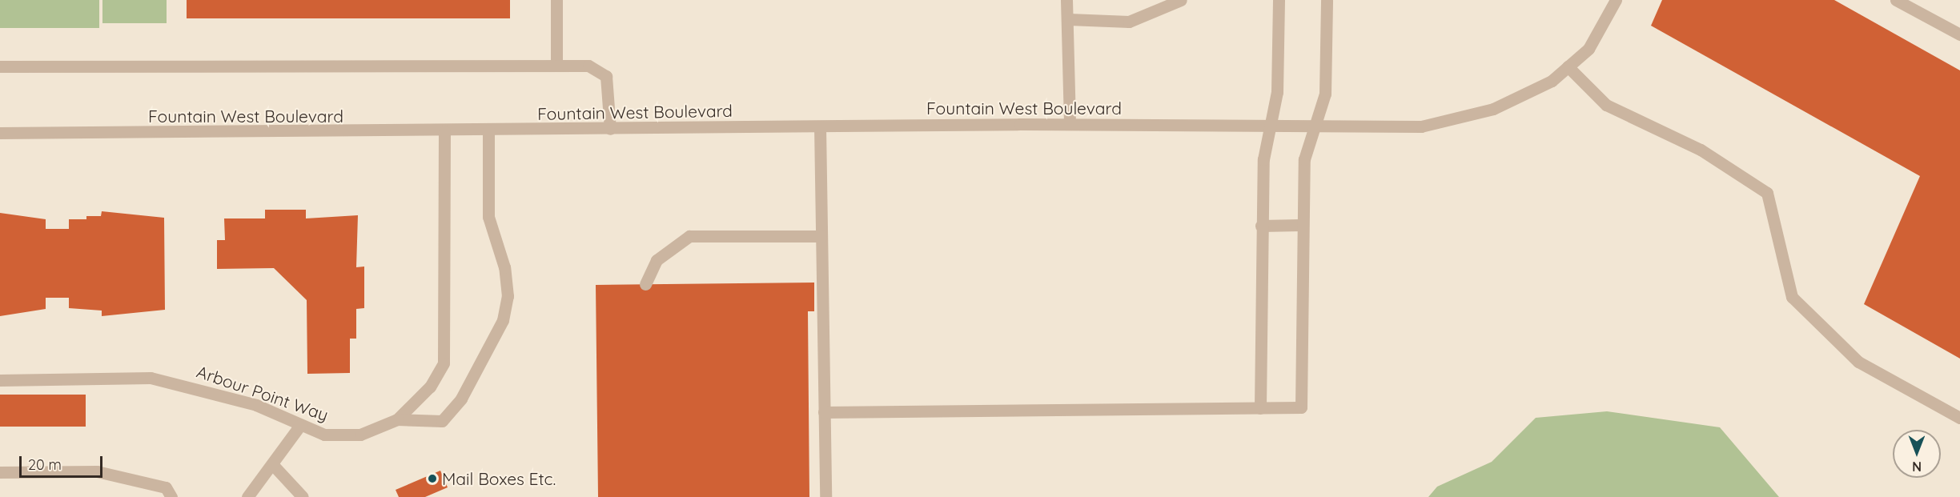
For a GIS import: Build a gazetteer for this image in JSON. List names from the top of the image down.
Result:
{
  "streets": {
    "street": ["Fountain West Boulevard", "Arbour Point Way"]
  },
  "crossings": [
    ["Fountain West Boulevard", "Arbour Point Way"]
  ],
  "places": ["Mail Boxes Etc."],
  "scale_bar": "20 m",
  "north": "bottom"
}
